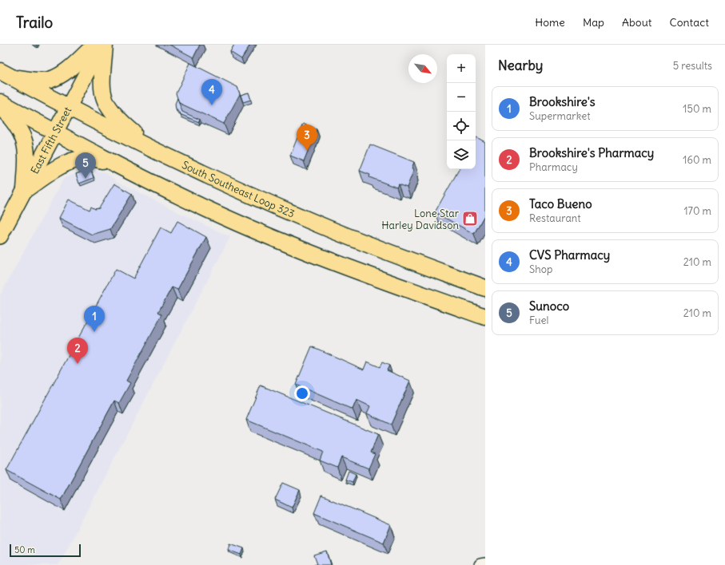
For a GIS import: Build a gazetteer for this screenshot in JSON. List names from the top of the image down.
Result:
{
  "streets": {
    "highway": ["South Southeast Loop 323"],
    "main road": ["East Fifth Street"]
  },
  "crossings": [
    ["East Fifth Street", "South Southeast Loop 323"]
  ],
  "places": {
    "shop": ["Lone Star Harley Davidson"]
  },
  "scale_bar": "50 m",
  "north": "bottom right",
  "page": {
    "header": "Trailo",
    "nav": [
      "Home",
      "Map",
      "About",
      "Contact"
    ],
    "heading": ["Nearby", "5 results"],
    "map_buttons": ["+", "−"],
    "pins": [
      "4",
      "3",
      "5",
      "1",
      "2"
    ],
    "list": [
      {
        "mark": "1",
        "name": "Brookshire's",
        "note": "Supermarket",
        "value": "150 m"
      },
      {
        "mark": "2",
        "name": "Brookshire's Pharmacy",
        "note": "Pharmacy",
        "value": "160 m"
      },
      {
        "mark": "3",
        "name": "Taco Bueno",
        "note": "Restaurant",
        "value": "170 m"
      },
      {
        "mark": "4",
        "name": "CVS Pharmacy",
        "note": "Shop",
        "value": "210 m"
      },
      {
        "mark": "5",
        "name": "Sunoco",
        "note": "Fuel",
        "value": "210 m"
      }
    ],
    "scale": "50 m"
  }
}
